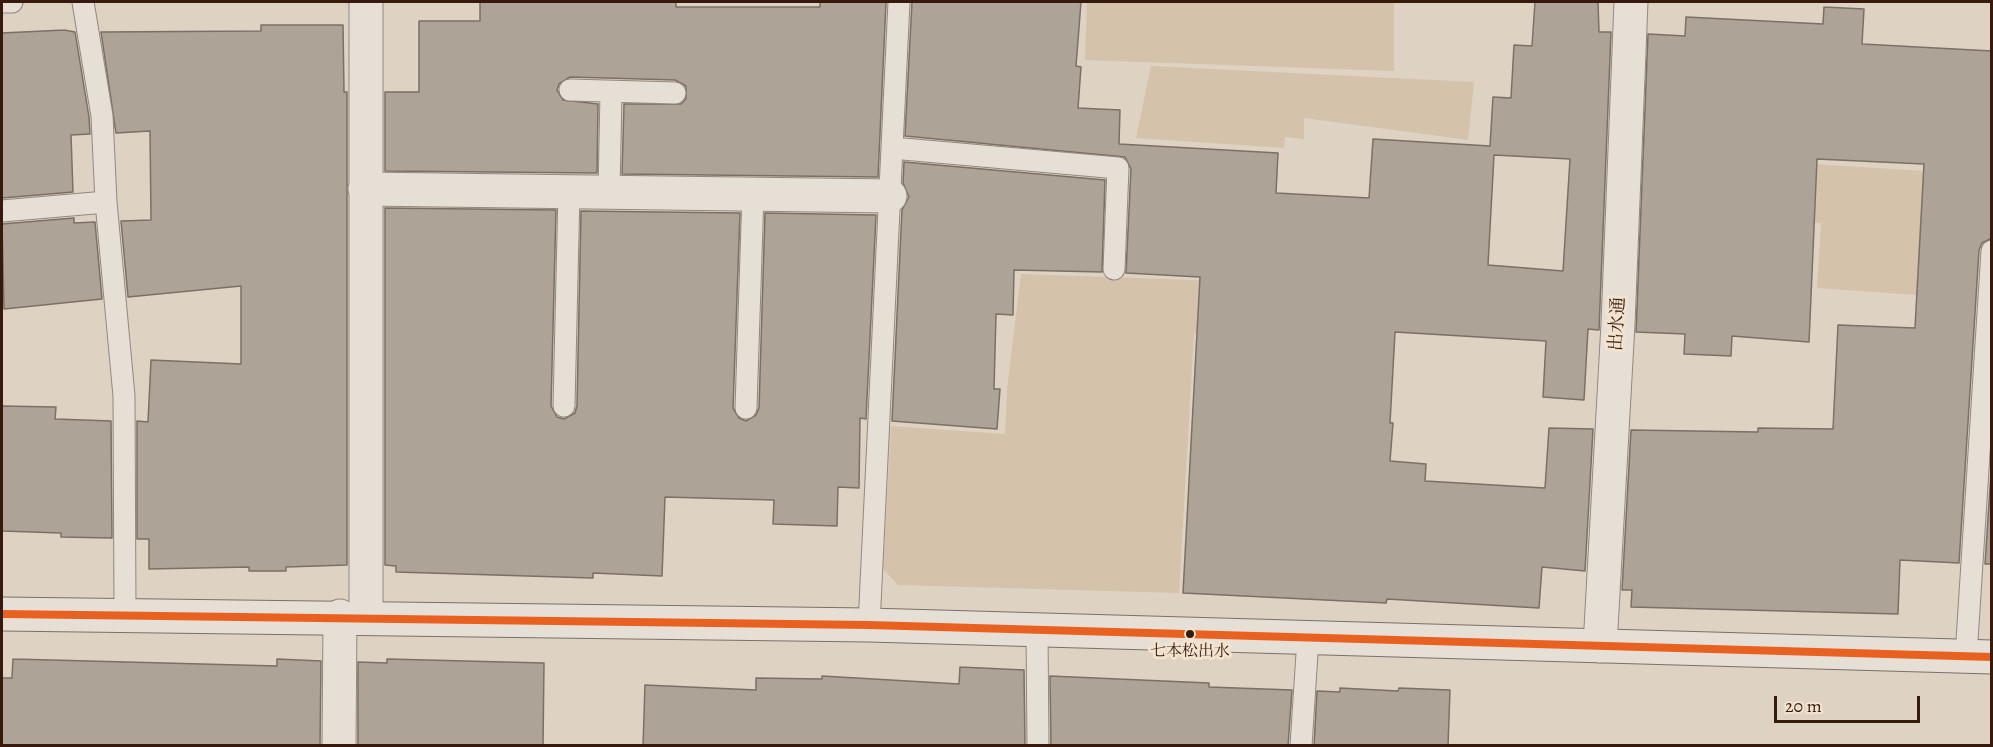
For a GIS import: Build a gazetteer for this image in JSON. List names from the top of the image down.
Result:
{
  "streets": {
    "street": ["出水通"]
  },
  "places": ["七本松出水"],
  "scale_bar": "20 m"
}
